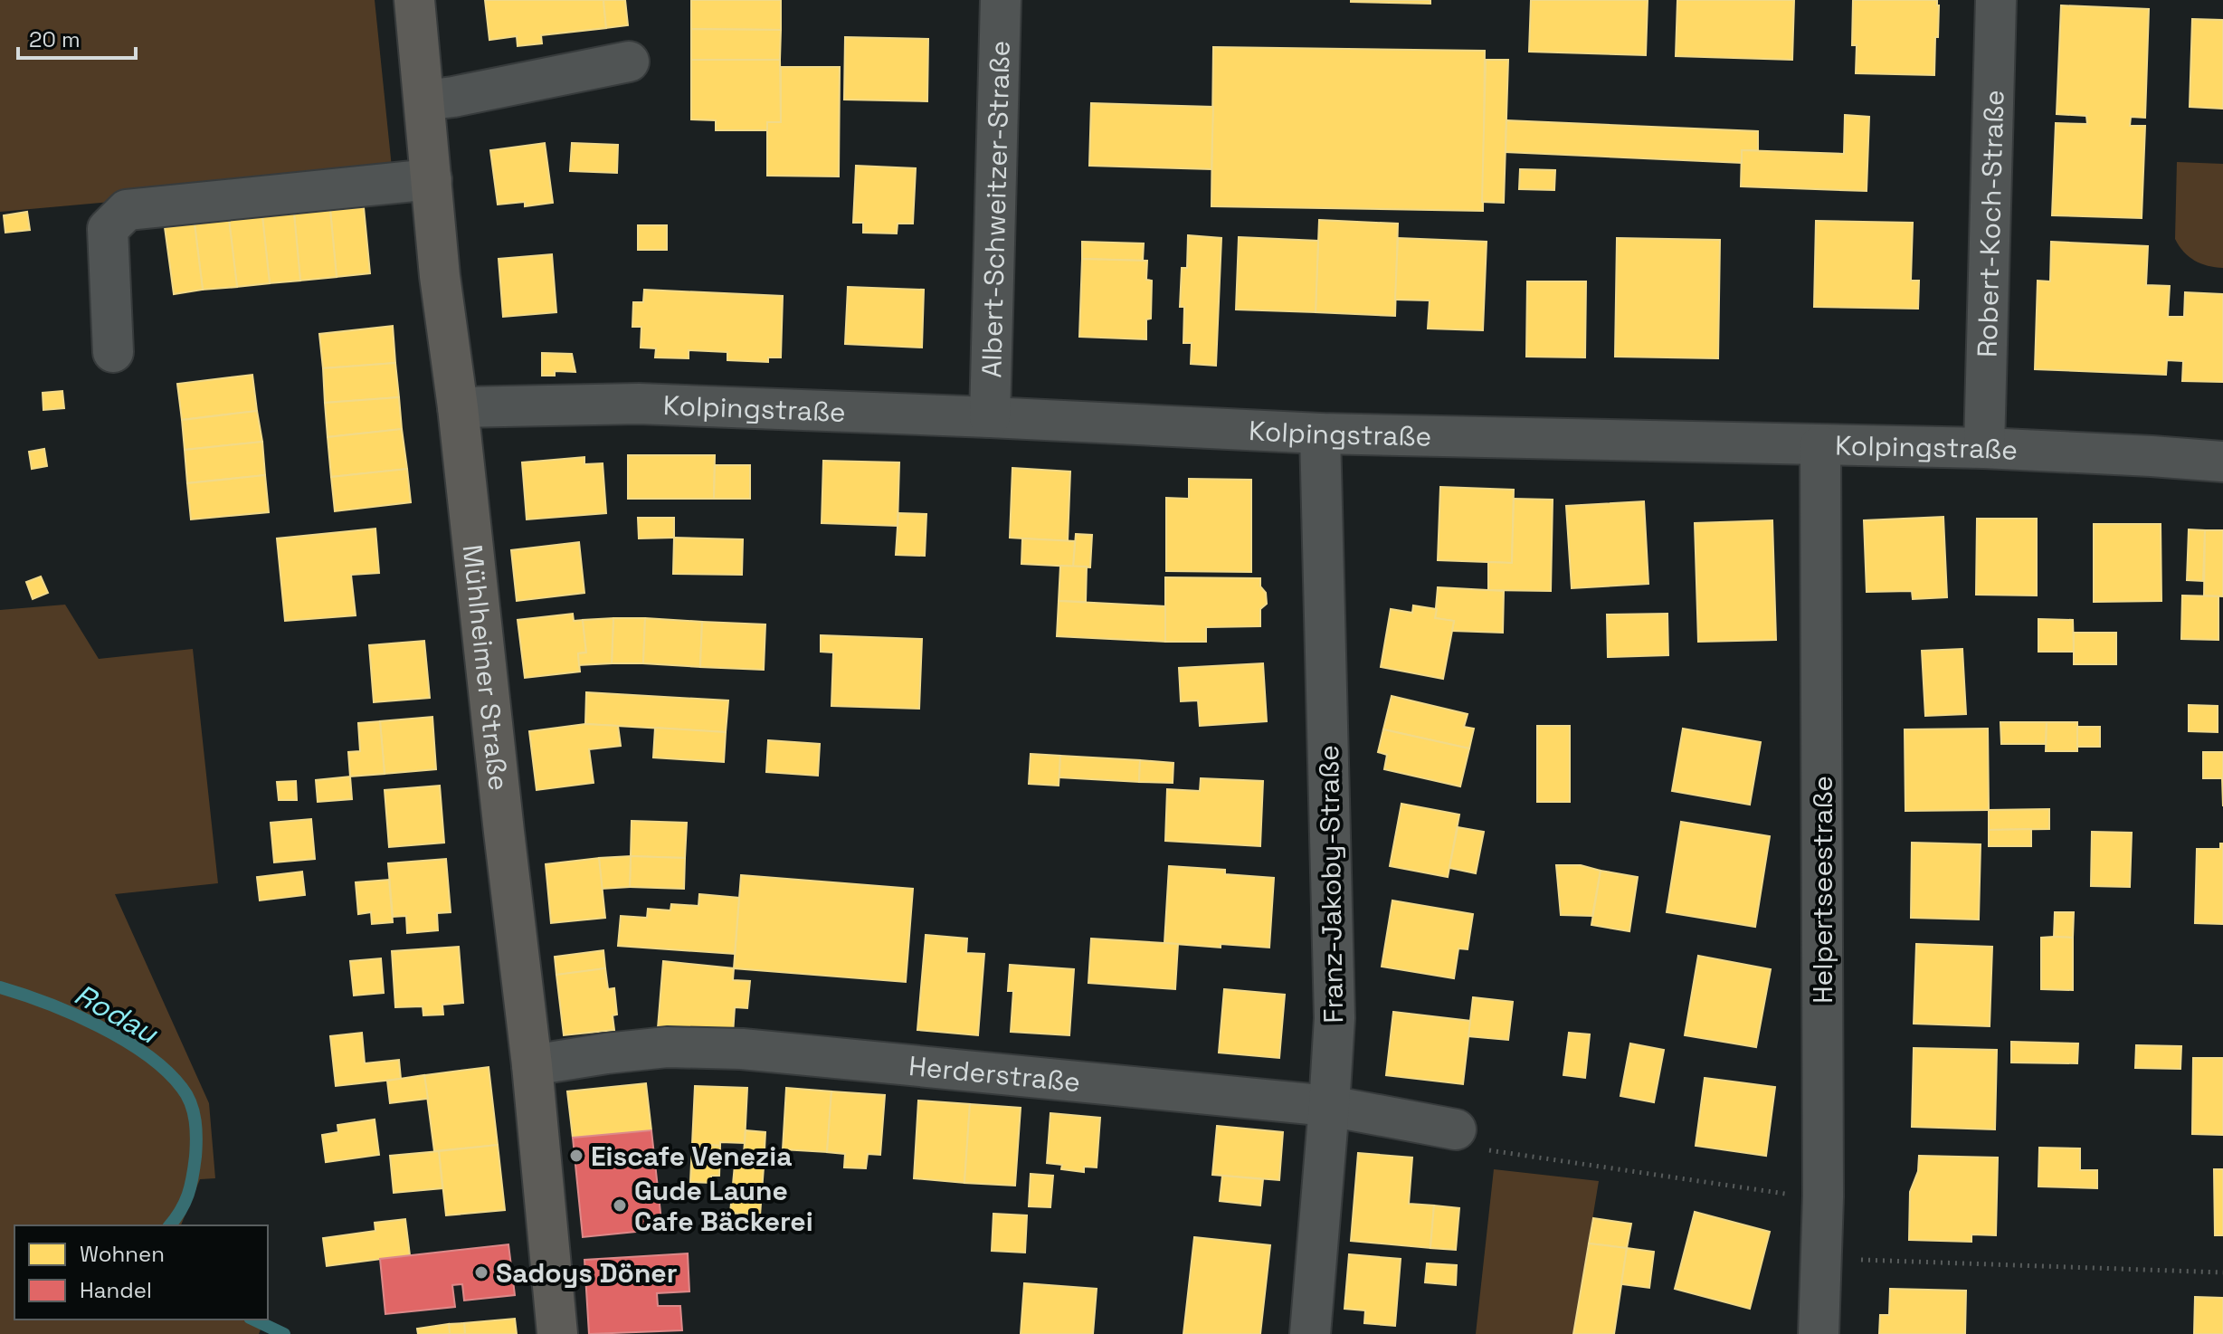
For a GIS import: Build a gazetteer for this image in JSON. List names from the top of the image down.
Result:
{
  "streets": {
    "main road": ["Mühlheimer Straße"],
    "street": [
      "Albert-Schweitzer-Straße",
      "Robert-Koch-Straße",
      "Kolpingstraße",
      "Franz-Jakoby-Straße",
      "Helpertseestraße",
      "Herderstraße"
    ]
  },
  "crossings": [
    ["Albert-Schweitzer-Straße", "Kolpingstraße"],
    ["Robert-Koch-Straße", "Kolpingstraße"],
    ["Kolpingstraße", "Mühlheimer Straße"],
    ["Kolpingstraße", "Franz-Jakoby-Straße"],
    ["Kolpingstraße", "Helpertseestraße"],
    ["Mühlheimer Straße", "Herderstraße"],
    ["Franz-Jakoby-Straße", "Herderstraße"]
  ],
  "water": ["Rodau"],
  "places": ["Eiscafe Venezia", "Gude Laune Cafe Bäckerei", "Sadoys Döner"],
  "legend": ["Wohnen", "Handel"],
  "scale_bar": "20 m"
}
